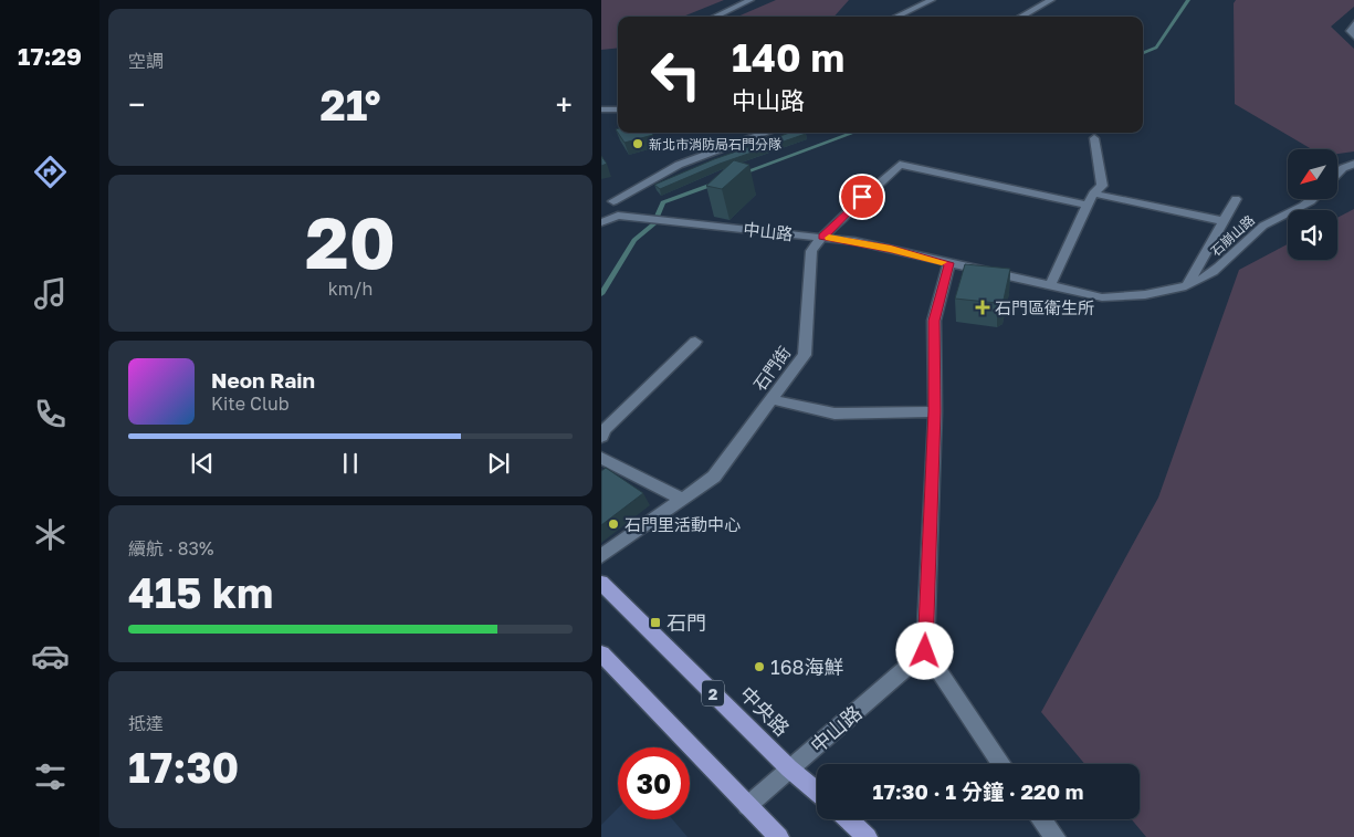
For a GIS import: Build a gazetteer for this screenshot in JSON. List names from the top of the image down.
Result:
{
  "streets": {
    "main road": ["2", "中央路"],
    "street": ["中山路", "石崩山路", "石門街"]
  },
  "crossings": [
    ["中山路", "石崩山路"],
    ["中山路", "石門街"],
    ["中山路", "中央路"]
  ],
  "places": {
    "other": ["新北市消防局石門分隊", "石門里活動中心", "168海鮮"],
    "health": ["石門區衛生所"],
    "transit": ["石門"]
  },
  "north": "bottom left",
  "page": {
    "tabs": "17:29",
    "tile": [
      "空調",
      ["20", "km/h"],
      ["續航 · 83%", "415 km"],
      ["抵達", "17:30"]
    ],
    "turn": ["140 m", "中山路"],
    "heat": ["−", "21°", "+"],
    "song": ["Neon Rain", "Kite Club"],
    "limit": "30",
    "trip": "17:30 · 1 分鐘 · 220 m"
  }
}
